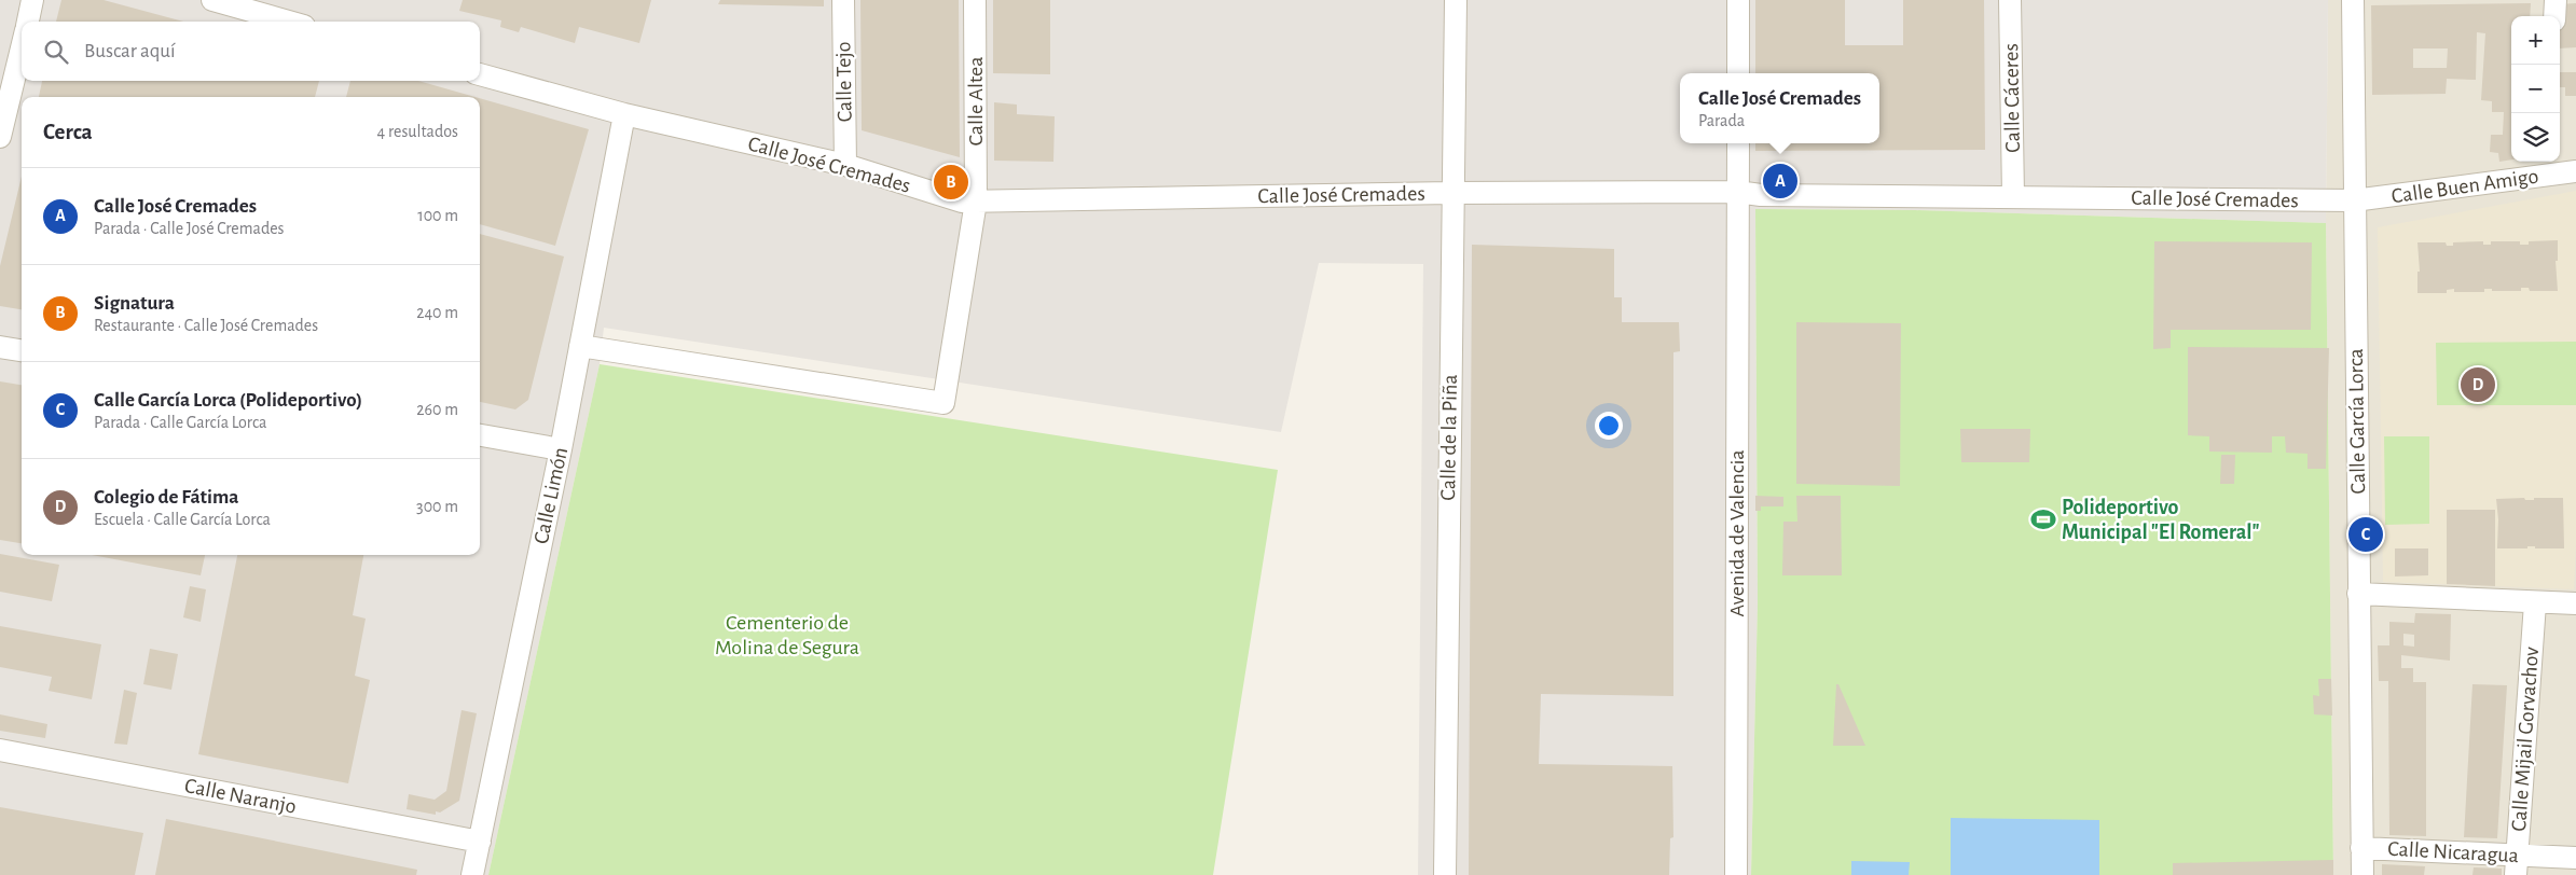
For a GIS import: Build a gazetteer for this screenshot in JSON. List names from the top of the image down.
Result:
{
  "streets": {
    "street": [
      "Calle Tejo",
      "Calle Cáceres",
      "Calle Altea",
      "Calle José Cremades",
      "Calle Buen Amigo",
      "Calle García Lorca",
      "Calle de la Piña",
      "Calle Limón",
      "Avenida de Valencia",
      "Calle Mijail Gorvachov",
      "Calle Naranjo",
      "Calle Nicaragua"
    ]
  },
  "crossings": [
    ["Calle Tejo", "Calle José Cremades"],
    ["Calle Cáceres", "Calle José Cremades"],
    ["Calle Altea", "Calle José Cremades"],
    ["Calle Altea", "Calle Limón"],
    ["Calle José Cremades", "Calle Buen Amigo"],
    ["Calle José Cremades", "Calle García Lorca"],
    ["Calle José Cremades", "Calle de la Piña"],
    ["Calle José Cremades", "Calle Limón"],
    ["Calle José Cremades", "Avenida de Valencia"],
    ["Calle Buen Amigo", "Calle García Lorca"],
    ["Calle García Lorca", "Calle Nicaragua"],
    ["Calle Limón", "Calle Naranjo"],
    ["Calle Mijail Gorvachov", "Calle Nicaragua"]
  ],
  "parks": ["Cementerio de Molina de Segura"],
  "places": {
    "sports": ["Polideportivo Municipal \"El Romeral\""]
  },
  "page": {
    "map_buttons": ["+", "−"],
    "search": "Buscar aquí",
    "popup": ["Calle José Cremades", "Parada"],
    "heading": ["Cerca", "4 resultados"],
    "pins": [
      "A",
      "B",
      "D",
      "C"
    ],
    "list": [
      {
        "mark": "A",
        "name": "Calle José Cremades",
        "note": "Parada · Calle José Cremades",
        "value": "100 m"
      },
      {
        "mark": "B",
        "name": "Signatura",
        "note": "Restaurante · Calle José Cremades",
        "value": "240 m"
      },
      {
        "mark": "C",
        "name": "Calle García Lorca (Polideportivo)",
        "note": "Parada · Calle García Lorca",
        "value": "260 m"
      },
      {
        "mark": "D",
        "name": "Colegio de Fátima",
        "note": "Escuela · Calle García Lorca",
        "value": "300 m"
      }
    ]
  }
}
